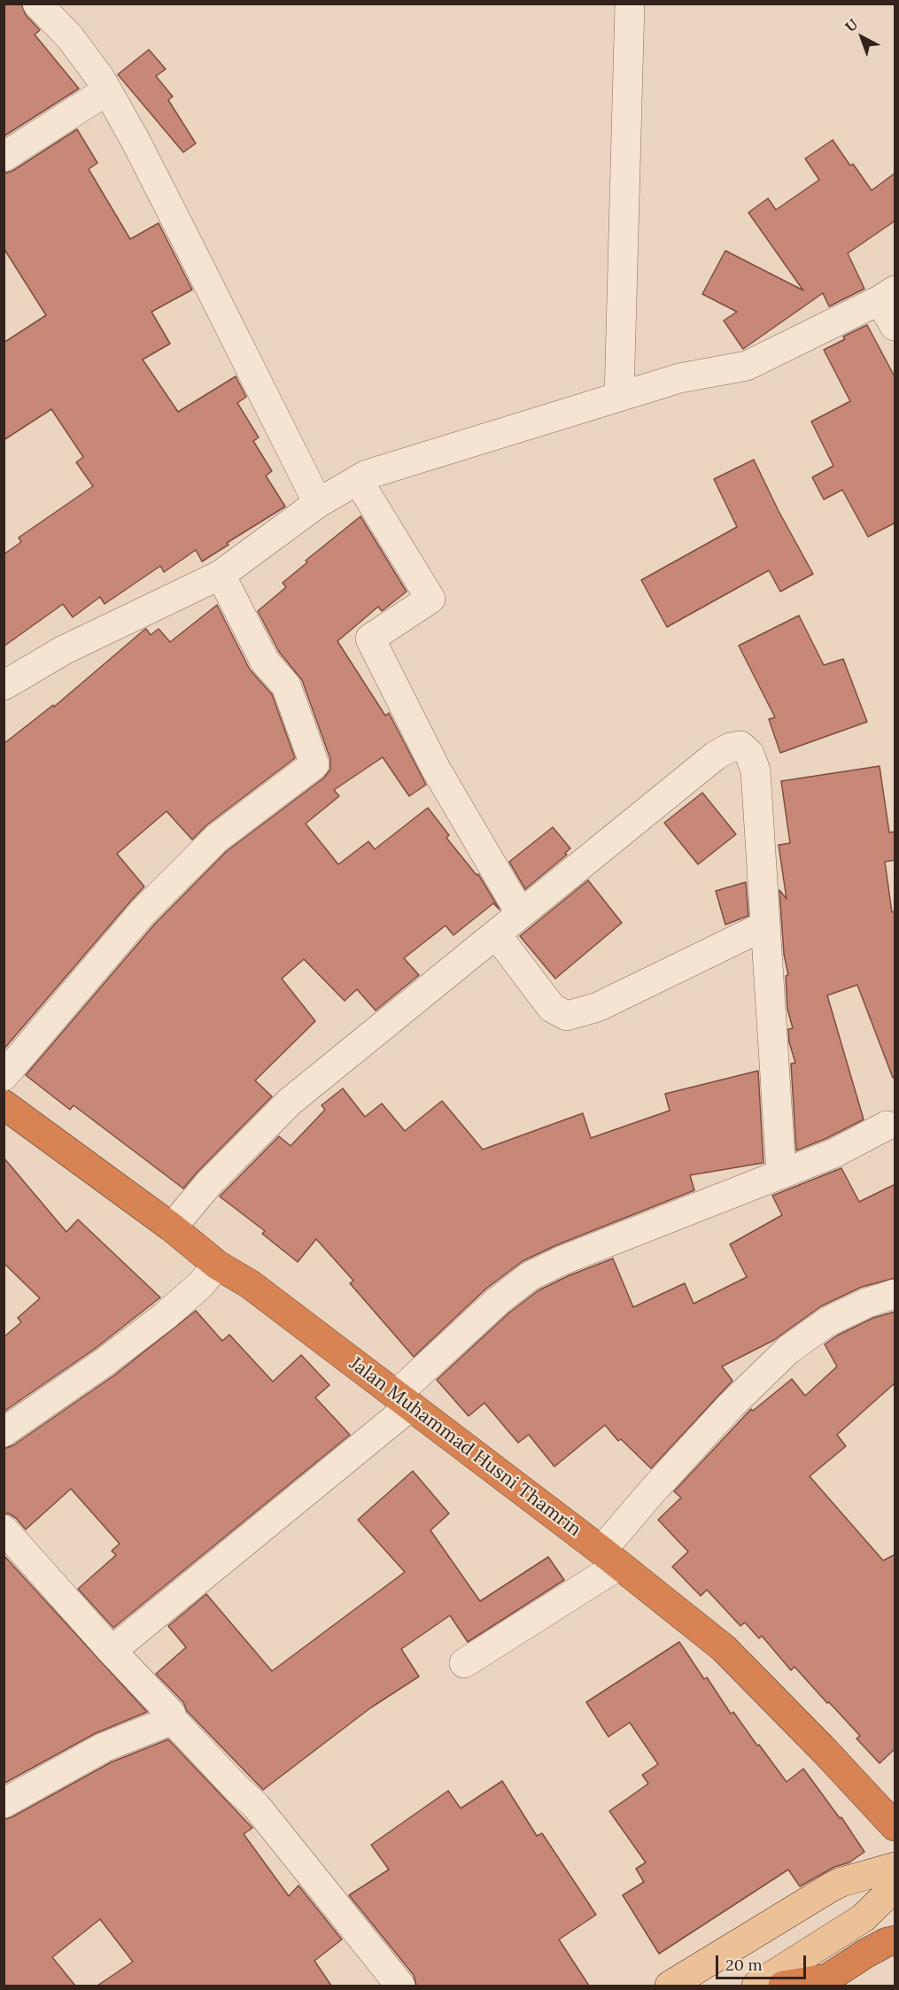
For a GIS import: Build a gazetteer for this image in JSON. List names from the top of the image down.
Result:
{
  "streets": {
    "highway": ["Jalan Muhammad Husni Thamrin"]
  },
  "scale_bar": "20 m",
  "north": "top left"
}
